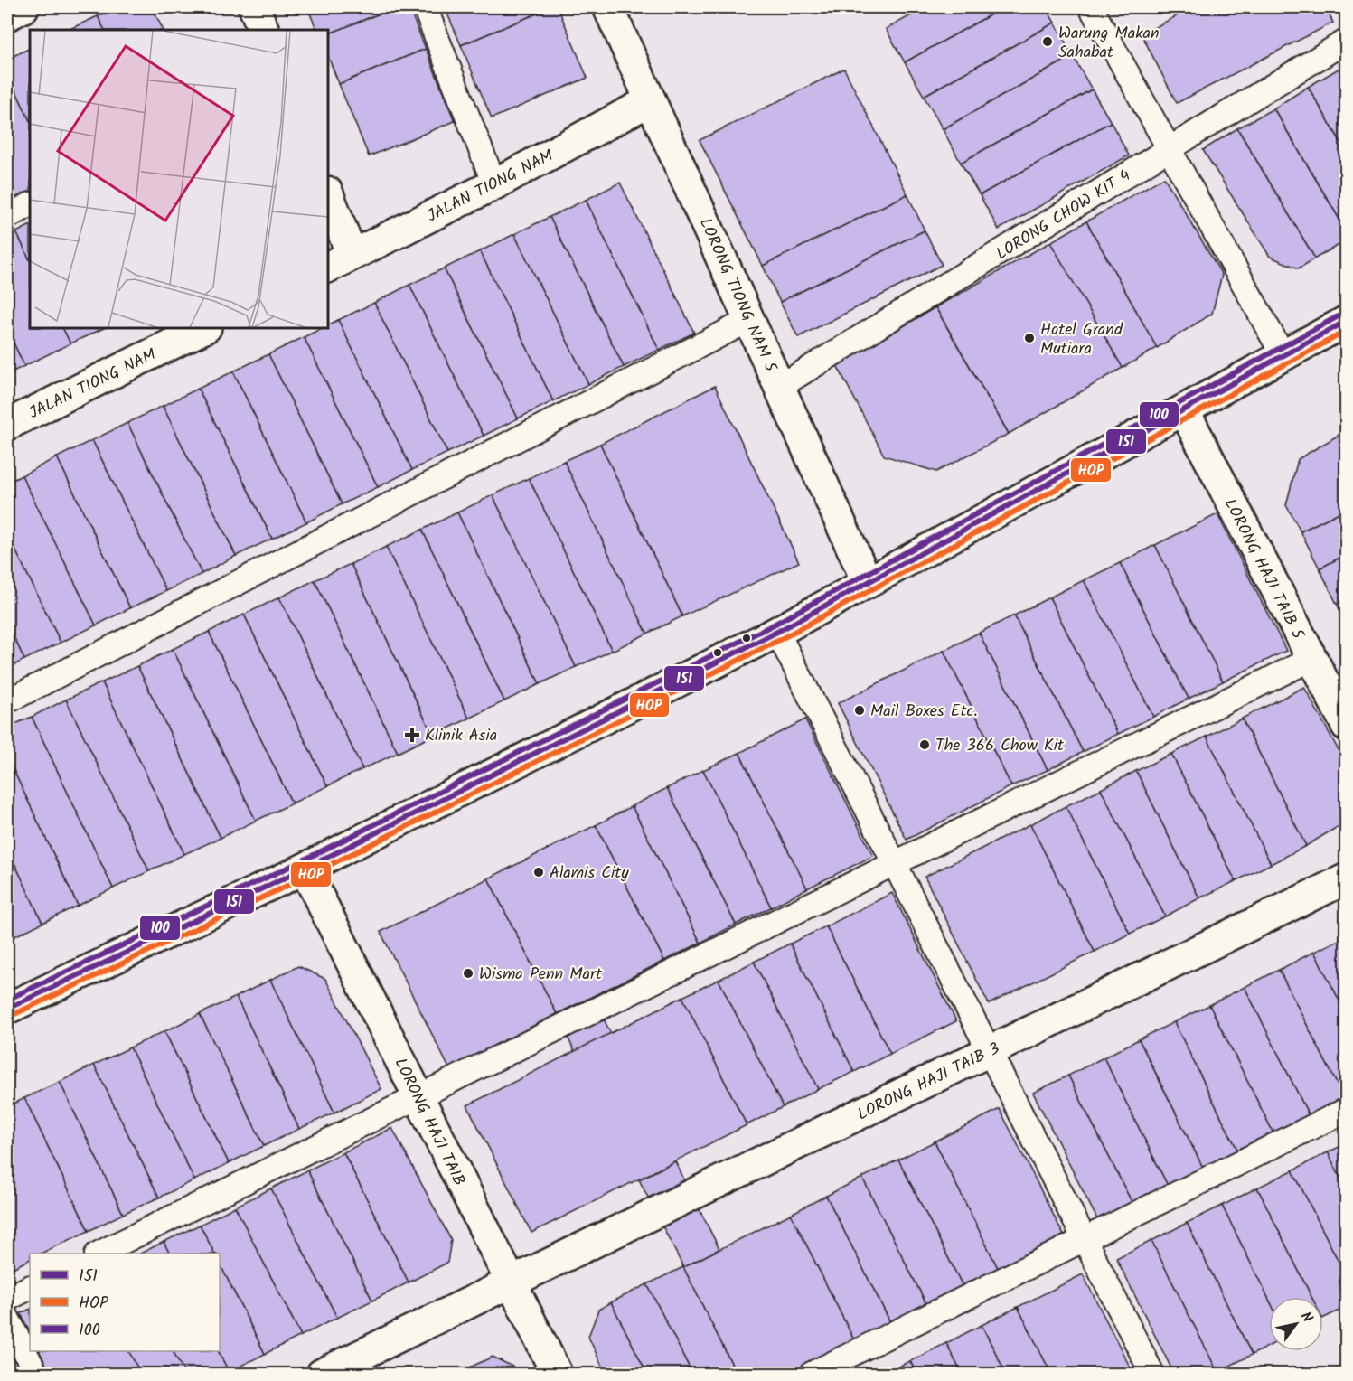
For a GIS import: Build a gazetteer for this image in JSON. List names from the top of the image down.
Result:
{
  "streets": {
    "street": [
      "JALAN TIONG NAM",
      "LORONG TIONG NAM 5",
      "LORONG HAJI TAIB 5",
      "LORONG HAJI TAIB 3",
      "LORONG HAJI TAIB"
    ],
    "lane": ["LORONG CHOW KIT 4"]
  },
  "crossings": [
    ["JALAN TIONG NAM", "LORONG TIONG NAM 5"],
    ["LORONG CHOW KIT 4", "LORONG TIONG NAM 5"],
    ["LORONG HAJI TAIB 3", "LORONG HAJI TAIB"]
  ],
  "places": {
    "other": [
      "Warung Makan Sahabat",
      "Hotel Grand Mutiara",
      "Mail Boxes Etc.",
      "The 366 Chow Kit",
      "Alamis City",
      "Wisma Penn Mart"
    ],
    "health": ["Klinik Asia"]
  },
  "lines": ["transit line 100", "transit line 151", "transit line HOP"],
  "legend": ["151", "HOP", "100"],
  "north": "top right"
}
